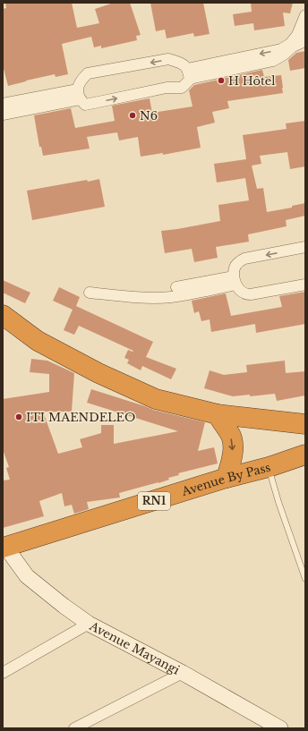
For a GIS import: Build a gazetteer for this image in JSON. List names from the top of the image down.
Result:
{
  "streets": {
    "highway": ["Avenue By Pass", "RN1"],
    "street": ["Avenue Mayangi"]
  },
  "crossings": [
    ["Avenue By Pass", "Avenue Mayangi"]
  ],
  "places": ["H Hôtel", "N6", "ITI MAENDELEO"]
}
